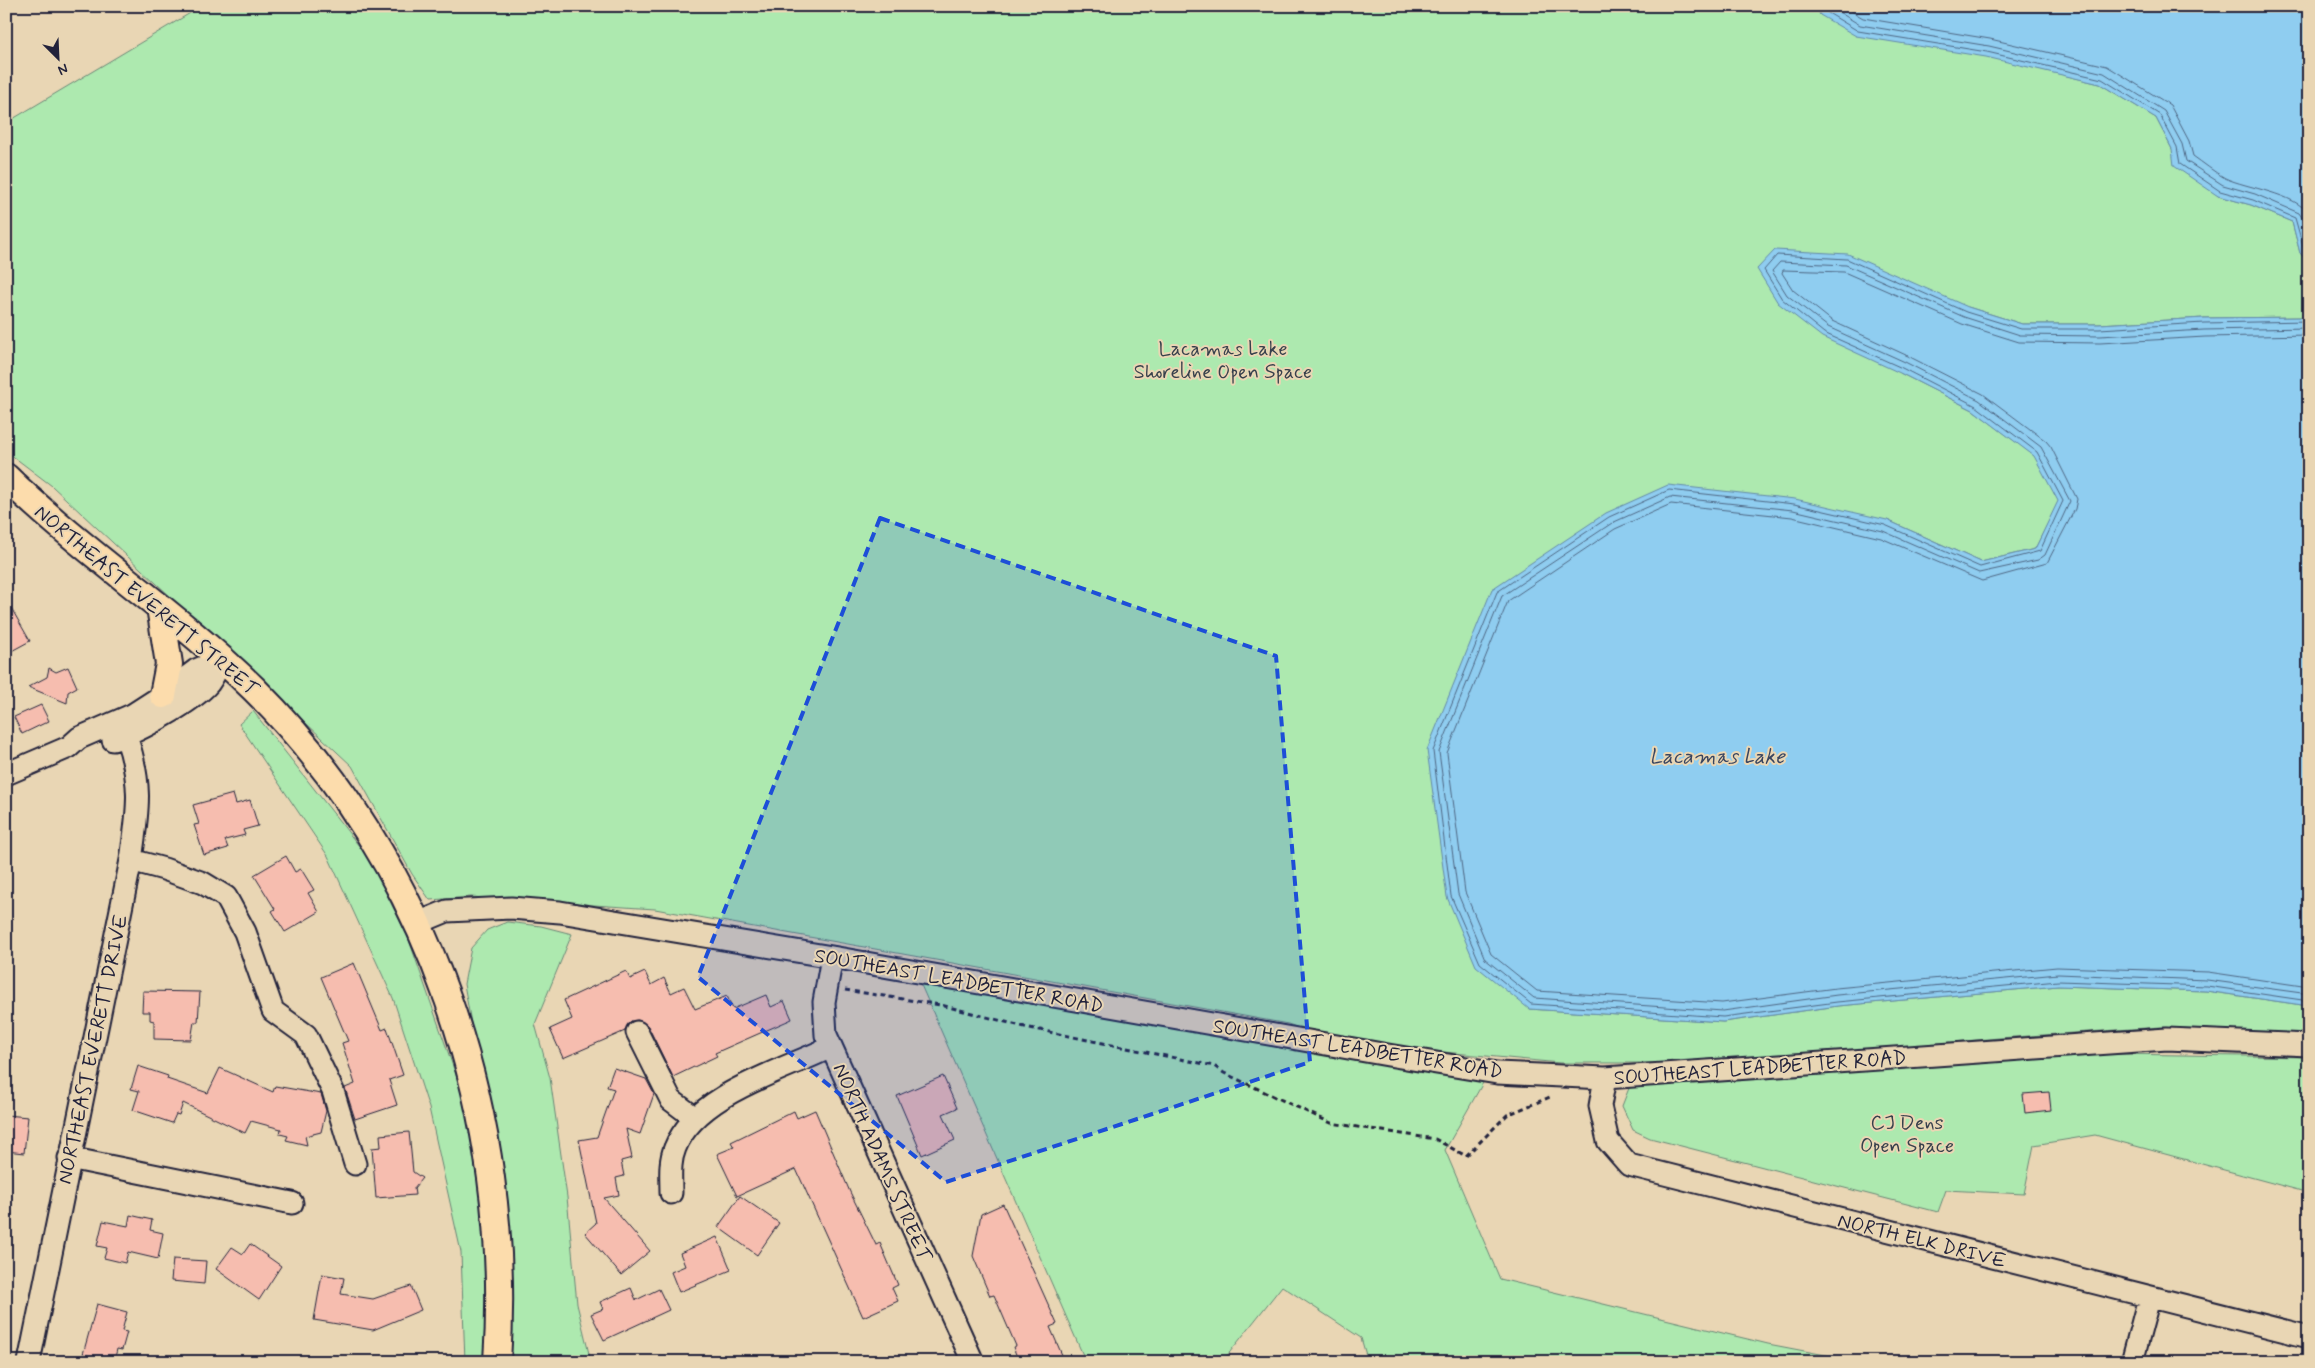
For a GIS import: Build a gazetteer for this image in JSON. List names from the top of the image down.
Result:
{
  "streets": {
    "main road": ["NORTHEAST EVERETT STREET"],
    "street": [
      "SOUTHEAST LEADBETTER ROAD",
      "NORTHEAST EVERETT DRIVE",
      "NORTH ADAMS STREET",
      "NORTH ELK DRIVE"
    ]
  },
  "crossings": [
    ["NORTHEAST EVERETT STREET", "SOUTHEAST LEADBETTER ROAD"],
    ["SOUTHEAST LEADBETTER ROAD", "NORTH ADAMS STREET"],
    ["SOUTHEAST LEADBETTER ROAD", "NORTH ELK DRIVE"]
  ],
  "water": ["Lacamas Lake"],
  "parks": ["Lacamas Lake Shoreline Open Space", "CJ Dens Open Space"],
  "north": "bottom right"
}
